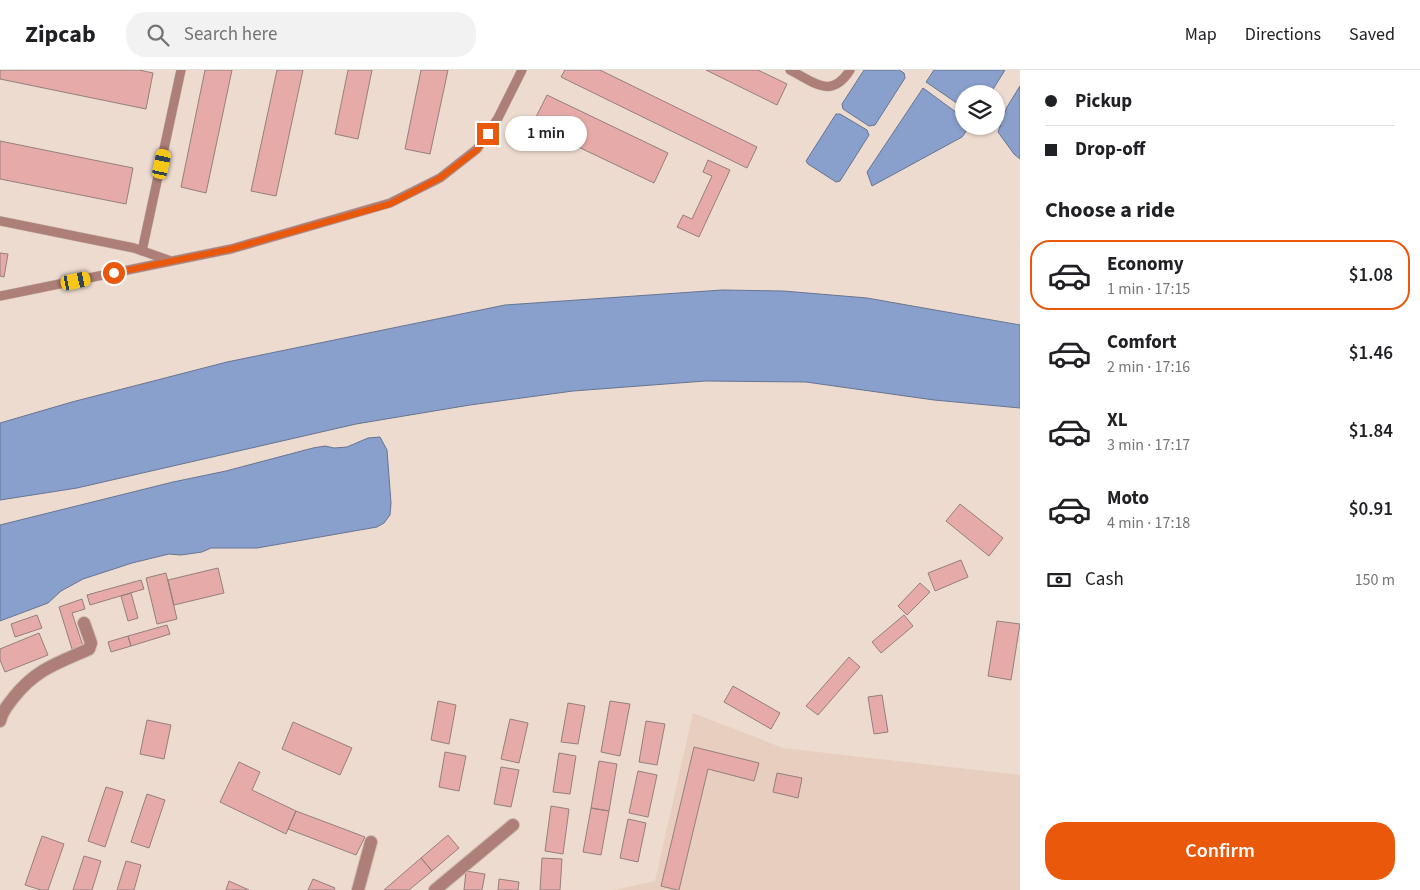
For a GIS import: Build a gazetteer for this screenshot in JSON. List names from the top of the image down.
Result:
{
  "page": {
    "header": "Zipcab",
    "search": "Search here",
    "nav": ["Map", "Directions", "Saved"],
    "banner": ["Pickup", "Drop-off"],
    "bubble": "1 min",
    "heading": "Choose a ride",
    "list": [
      {
        "name": "Economy",
        "note": "1 min · 17:15",
        "value": "$1.08"
      },
      {
        "name": "Comfort",
        "note": "2 min · 17:16",
        "value": "$1.46"
      },
      {
        "name": "XL",
        "note": "3 min · 17:17",
        "value": "$1.84"
      },
      {
        "name": "Moto",
        "note": "4 min · 17:18",
        "value": "$0.91"
      }
    ],
    "pay": ["Cash", "150 m"],
    "buttons": "Confirm"
  }
}
